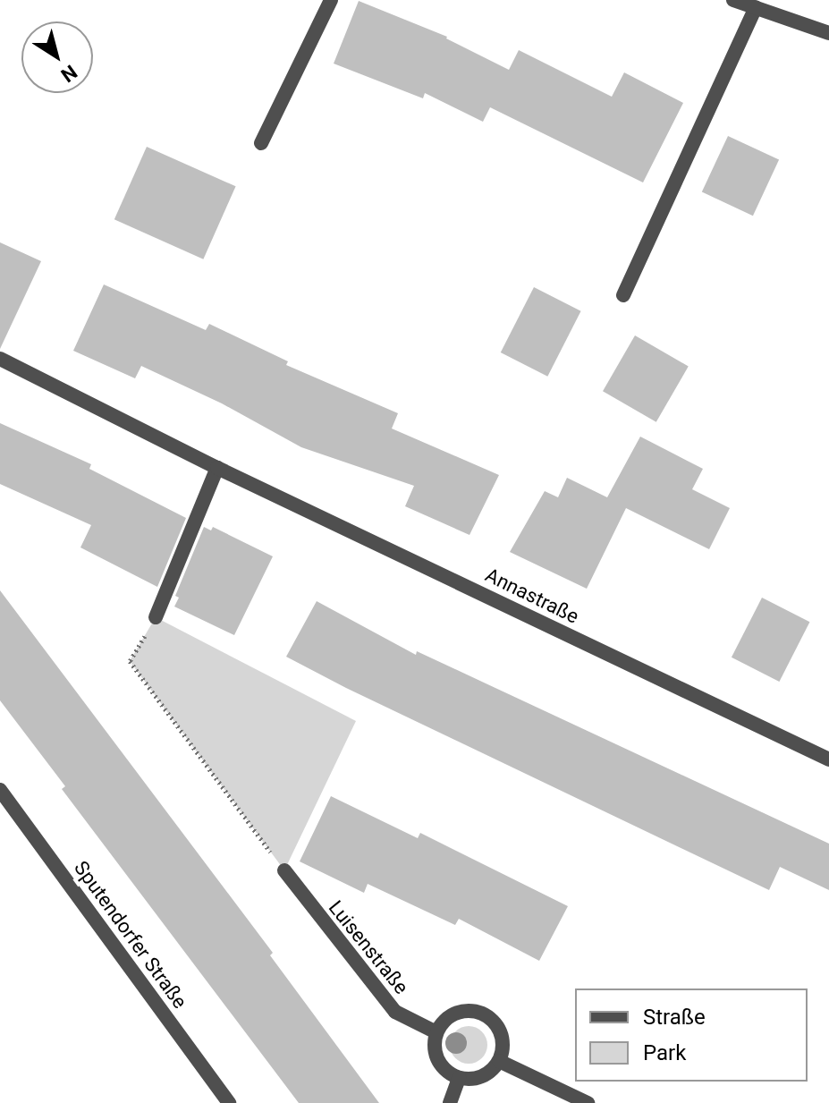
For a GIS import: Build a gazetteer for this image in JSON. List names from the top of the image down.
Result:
{
  "streets": {
    "street": ["Annastraße", "Sputendorfer Straße", "Luisenstraße"]
  },
  "legend": ["Straße", "Park"],
  "north": "bottom right"
}
